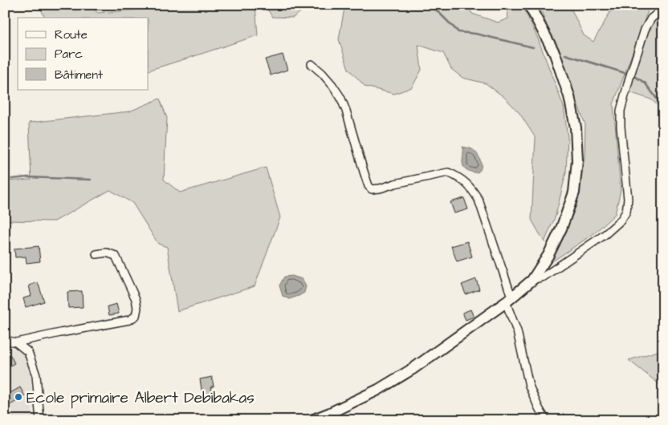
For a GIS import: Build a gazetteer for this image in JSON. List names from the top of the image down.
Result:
{
  "places": ["Ecole primaire Albert Debibakas"],
  "legend": ["Route", "Parc", "Bâtiment"]
}
